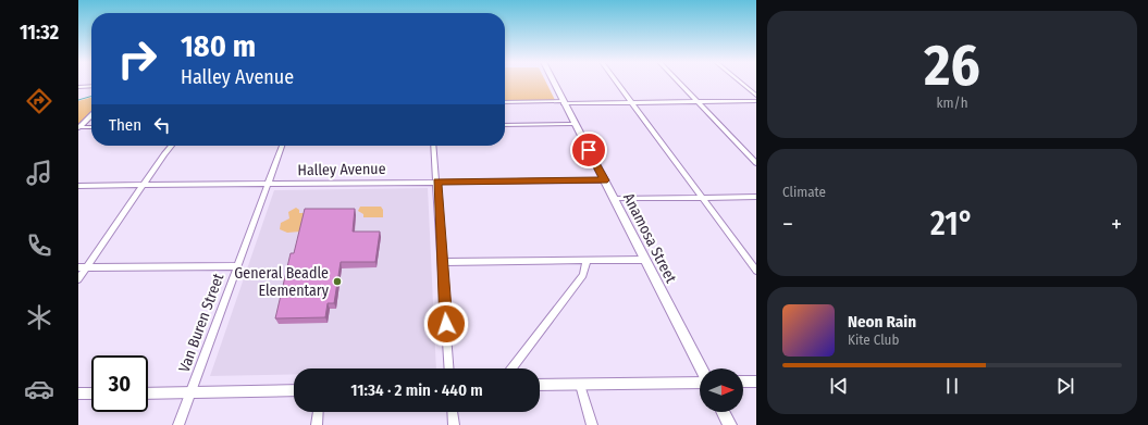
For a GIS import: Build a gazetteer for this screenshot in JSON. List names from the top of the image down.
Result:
{
  "streets": {
    "main road": ["Anamosa Street"],
    "street": ["Halley Avenue", "Van Buren Street"]
  },
  "crossings": [
    ["Halley Avenue", "Anamosa Street"],
    ["Halley Avenue", "Van Buren Street"]
  ],
  "places": ["General Beadle Elementary"],
  "north": "right",
  "page": {
    "tabs": "11:32",
    "tile": [
      ["26", "km/h"],
      "Climate"
    ],
    "turn": ["180 m", "Halley Avenue"],
    "then": "Then",
    "heat": ["−", "21°", "+"],
    "song": ["Neon Rain", "Kite Club"],
    "limit": "30",
    "trip": "11:34 · 2 min · 440 m"
  }
}
